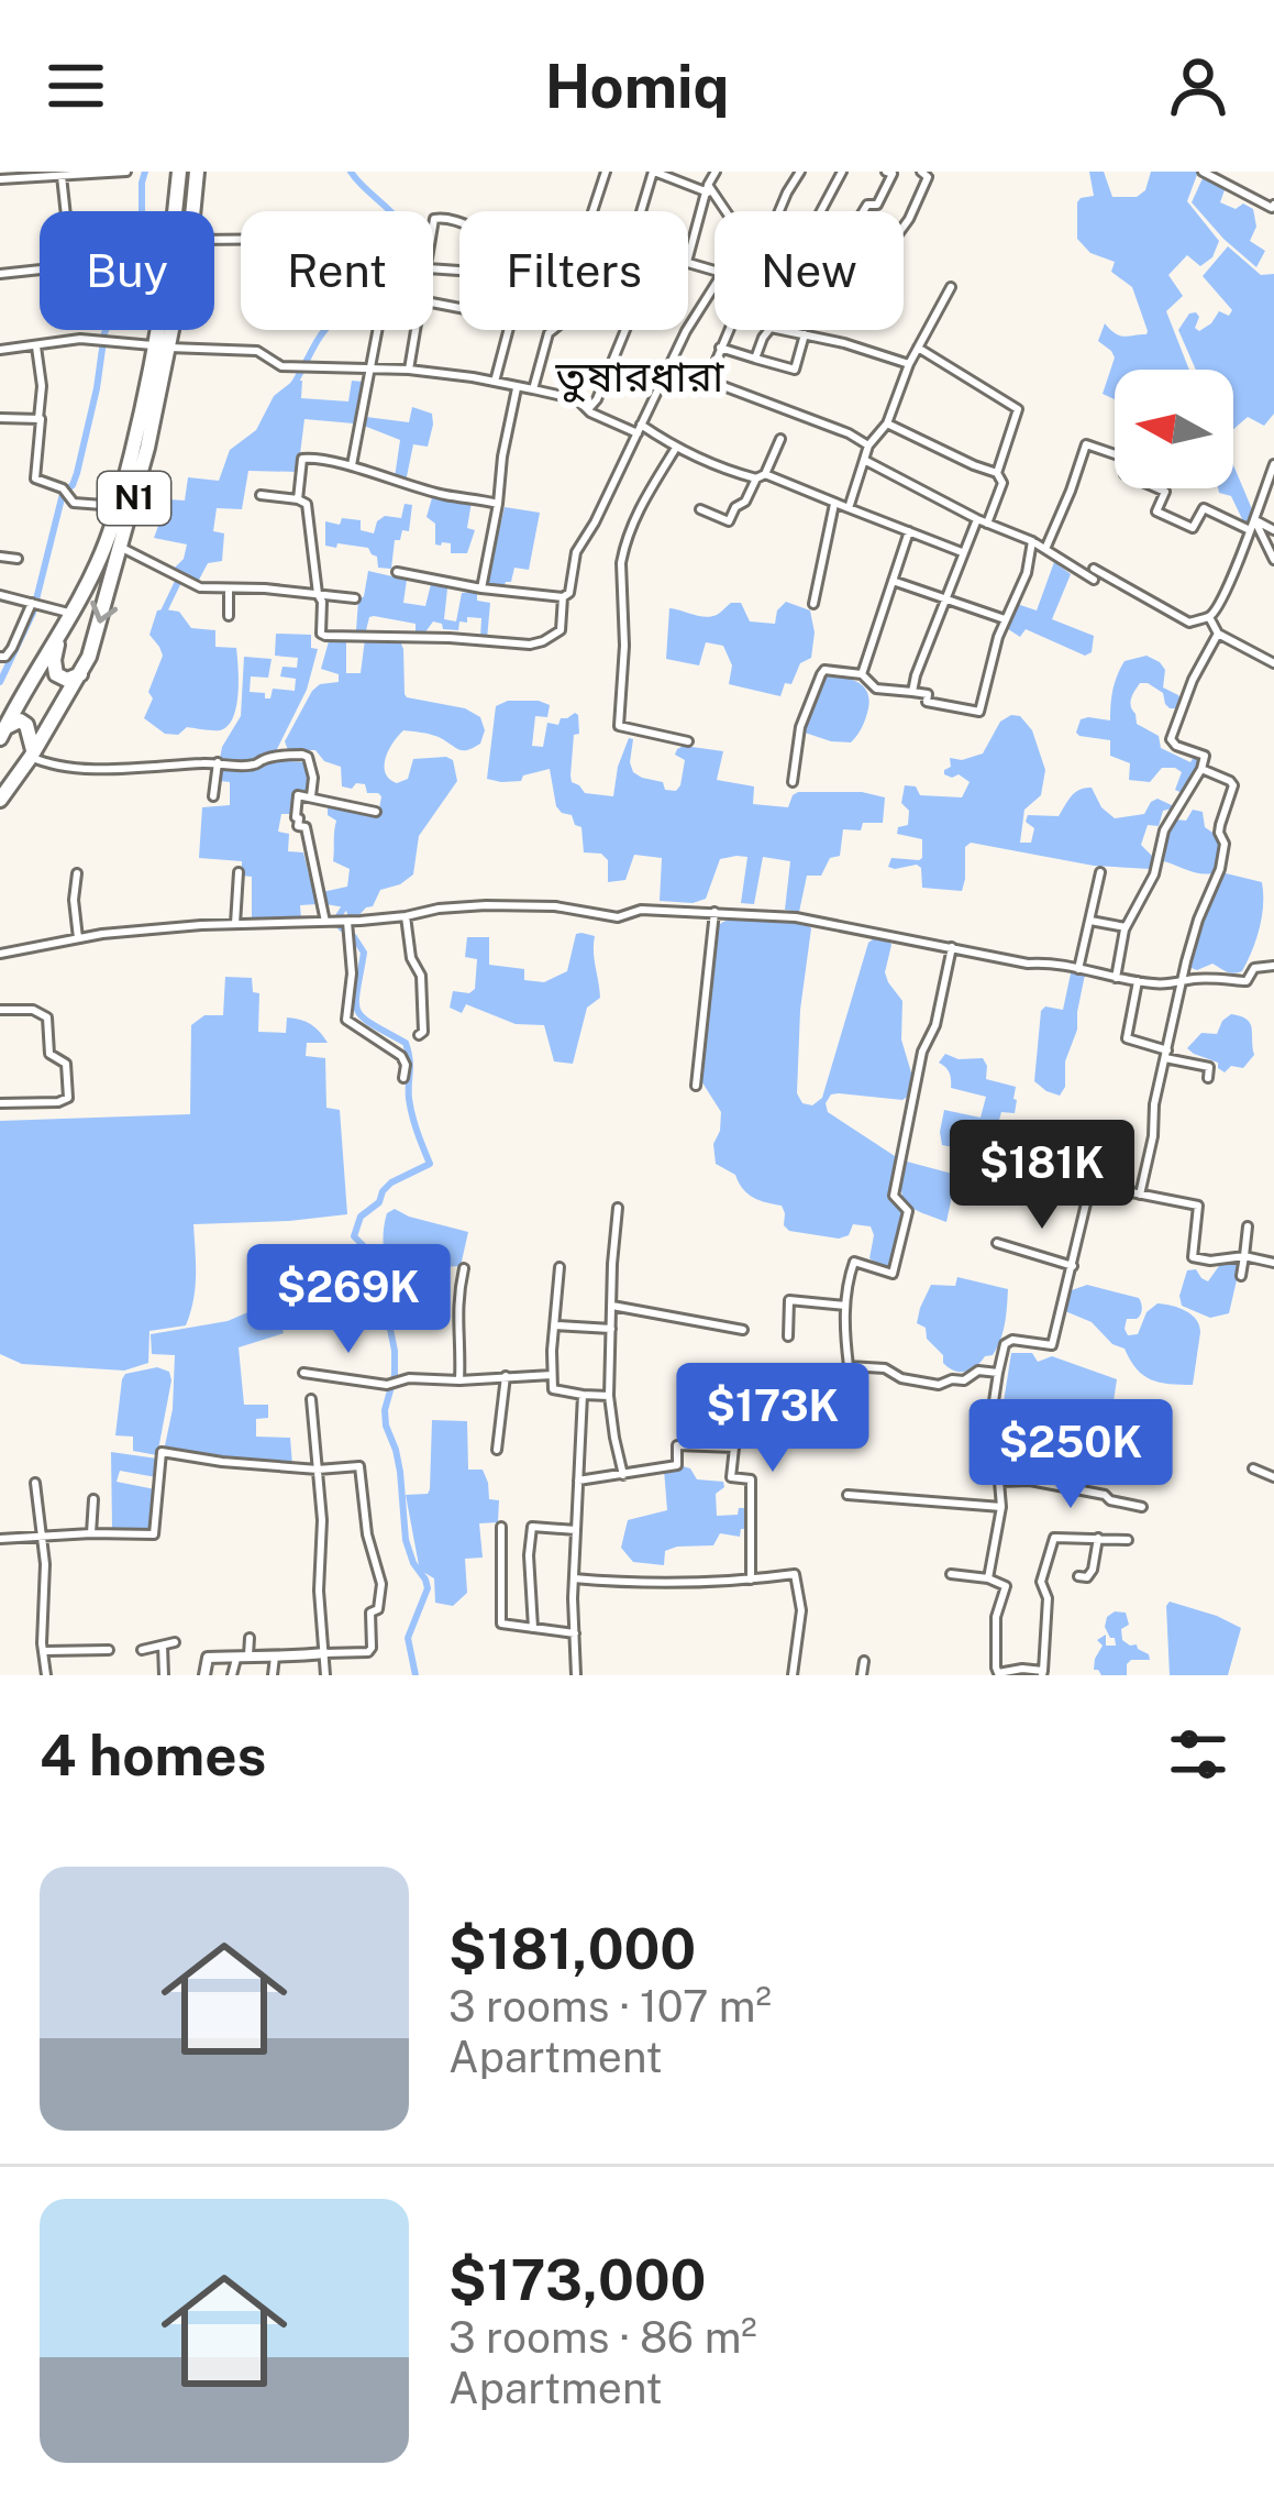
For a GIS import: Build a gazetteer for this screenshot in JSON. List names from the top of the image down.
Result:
{
  "streets": {
    "highway": ["N1"]
  },
  "districts": ["তুষারধারা"],
  "north": "left",
  "page": {
    "header": "Homiq",
    "chip": [
      "Buy",
      "Rent",
      "Filters",
      "New"
    ],
    "price": [
      "$181K",
      "$269K",
      "$173K",
      "$250K"
    ],
    "heading": "4 homes",
    "list": [
      {
        "name": "$181,000",
        "note": "3 rooms · 107 m² · Apartment"
      },
      {
        "name": "$173,000",
        "note": "3 rooms · 86 m² · Apartment"
      }
    ]
  }
}
